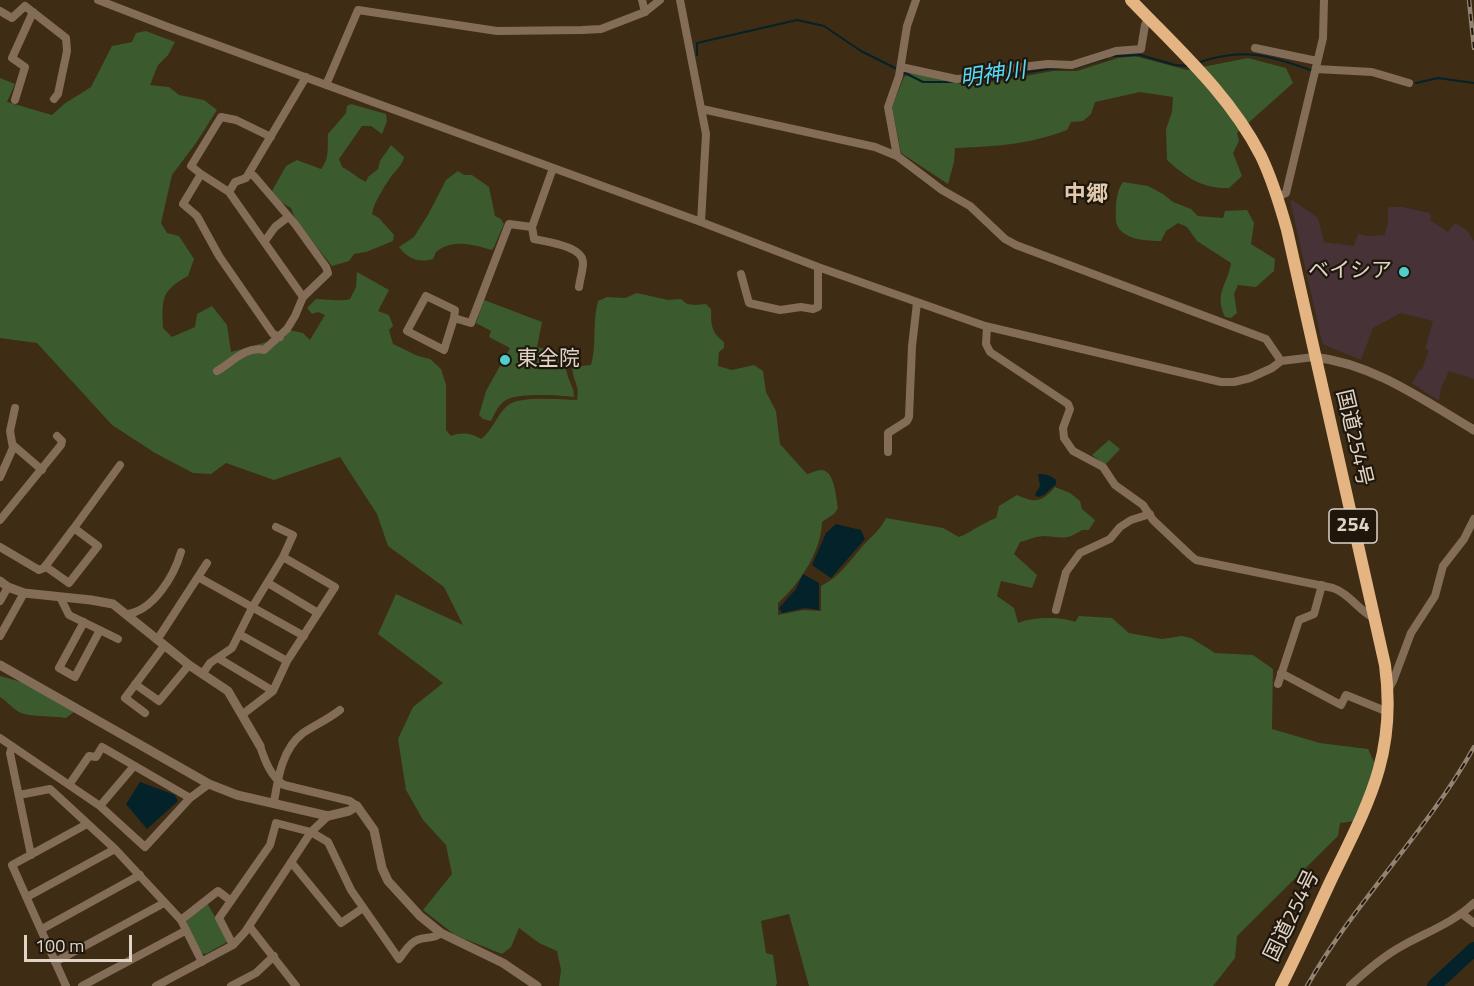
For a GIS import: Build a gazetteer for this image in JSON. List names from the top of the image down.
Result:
{
  "streets": {
    "highway": ["国道254号", "254"]
  },
  "districts": ["中郷"],
  "water": ["明神川"],
  "places": ["ベイシア", "東全院"],
  "scale_bar": "100 m"
}
